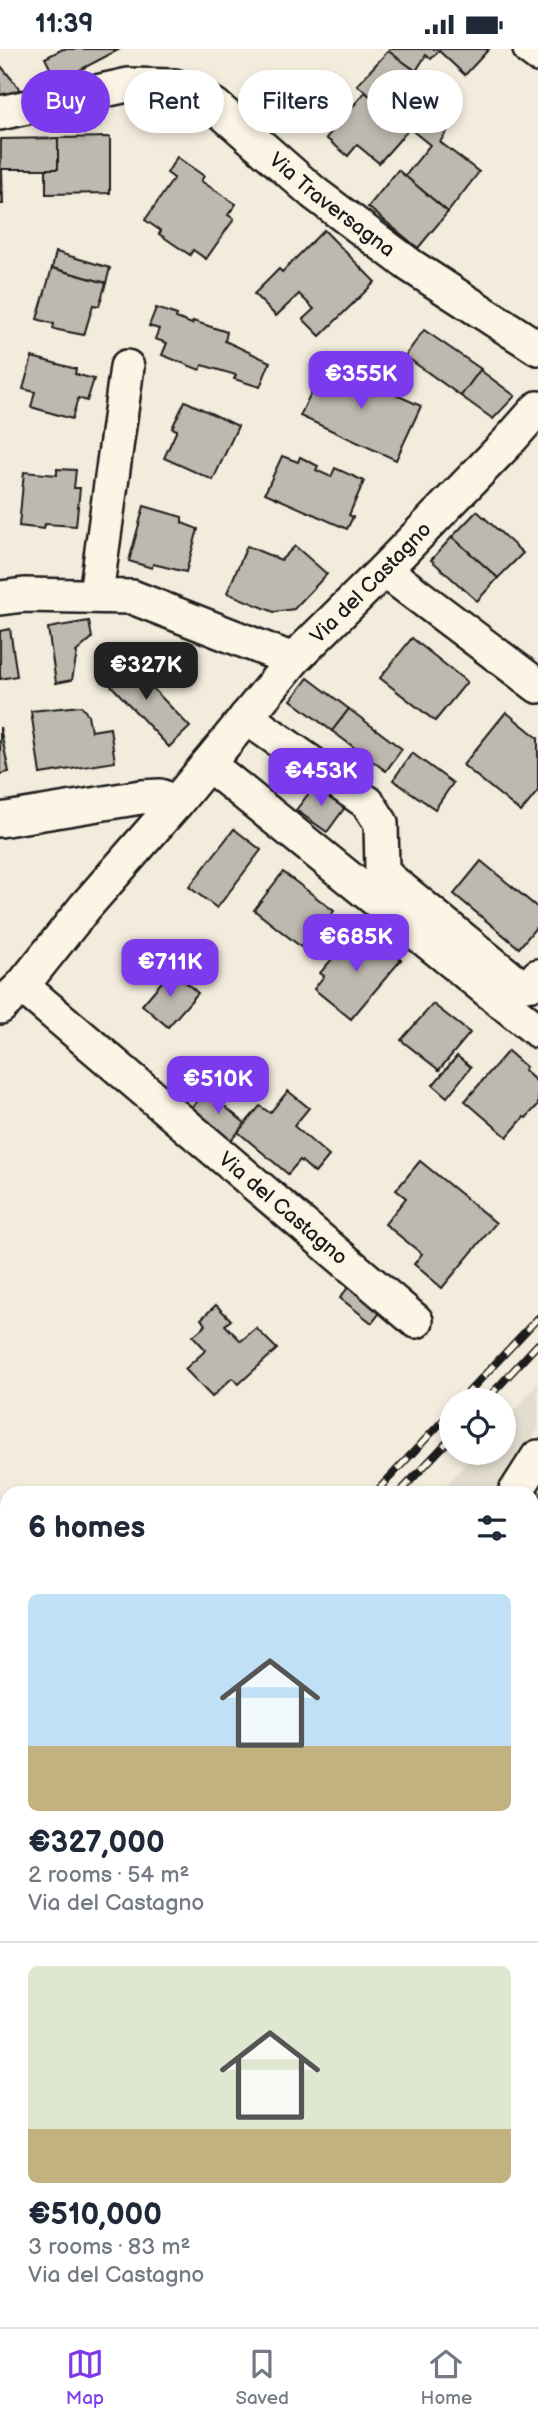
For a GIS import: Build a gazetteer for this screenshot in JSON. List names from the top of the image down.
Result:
{
  "streets": {
    "street": ["Via Traversagna", "Via del Castagno"]
  },
  "page": {
    "status": "11:39",
    "chip": [
      "Buy",
      "Rent",
      "Filters",
      "New"
    ],
    "price": [
      "€355K",
      "€327K",
      "€453K",
      "€685K",
      "€711K",
      "€510K"
    ],
    "heading": "6 homes",
    "list": [
      {
        "name": "€327,000",
        "note": "2 rooms · 54 m² · Via del Castagno"
      },
      {
        "name": "€510,000",
        "note": "3 rooms · 83 m² · Via del Castagno"
      }
    ],
    "tabs": ["Map", "Saved", "Home"]
  }
}
